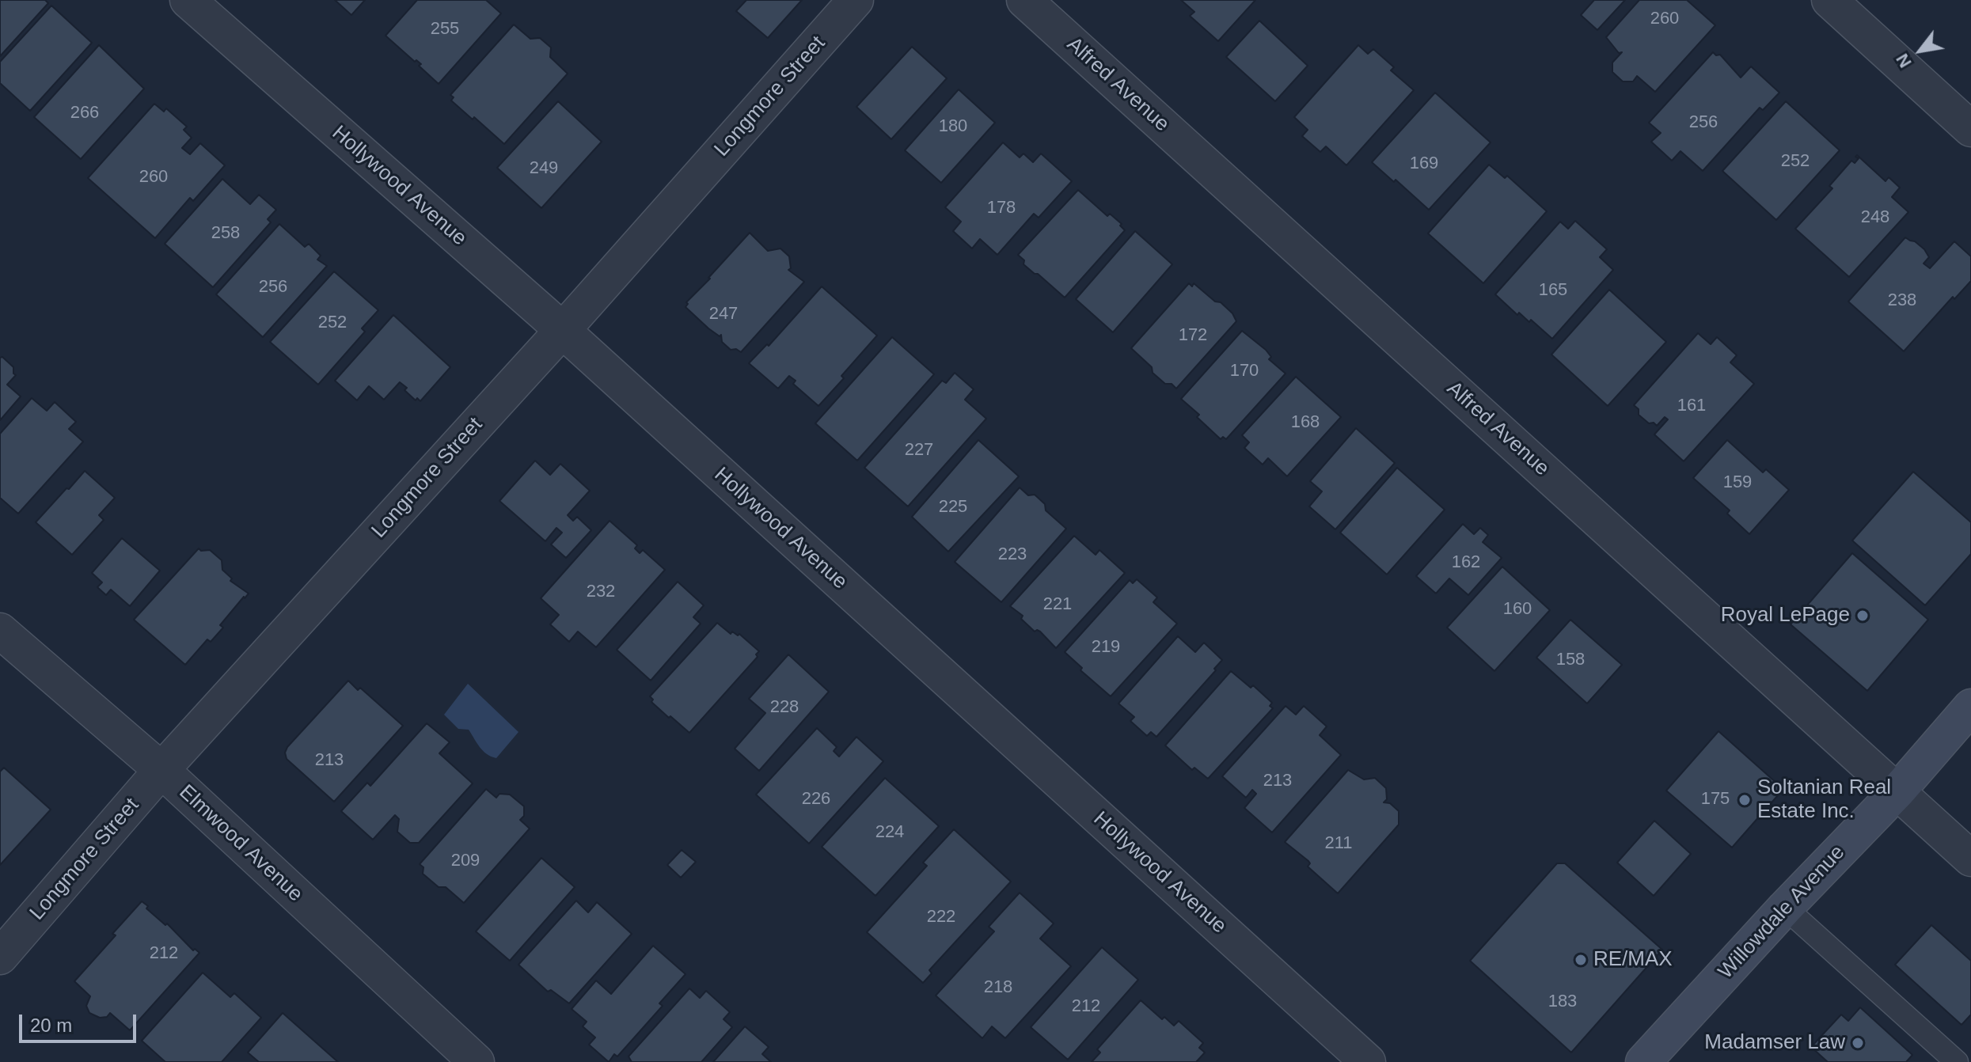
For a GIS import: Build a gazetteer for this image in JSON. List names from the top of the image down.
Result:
{
  "streets": {
    "street": [
      "Alfred Avenue",
      "Longmore Street",
      "Hollywood Avenue",
      "Elmwood Avenue",
      "Willowdale Avenue"
    ]
  },
  "crossings": [
    ["Alfred Avenue", "Willowdale Avenue"],
    ["Longmore Street", "Hollywood Avenue"],
    ["Longmore Street", "Elmwood Avenue"]
  ],
  "places": [
    "Royal LePage",
    "Soltanian Real Estate Inc.",
    "RE/MAX",
    "Madamser Law"
  ],
  "house_numbers": [
    "260",
    "255",
    "266",
    "256",
    "180",
    "252",
    "169",
    "249",
    "260",
    "178",
    "248",
    "258",
    "256",
    "165",
    "238",
    "247",
    "252",
    "172",
    "170",
    "161",
    "168",
    "227",
    "159",
    "225",
    "223",
    "162",
    "232",
    "221",
    "160",
    "219",
    "158",
    "228",
    "213",
    "213",
    "226",
    "175",
    "224",
    "211",
    "209",
    "222",
    "212",
    "218",
    "183",
    "212"
  ],
  "scale_bar": "20 m",
  "north": "bottom left"
}
